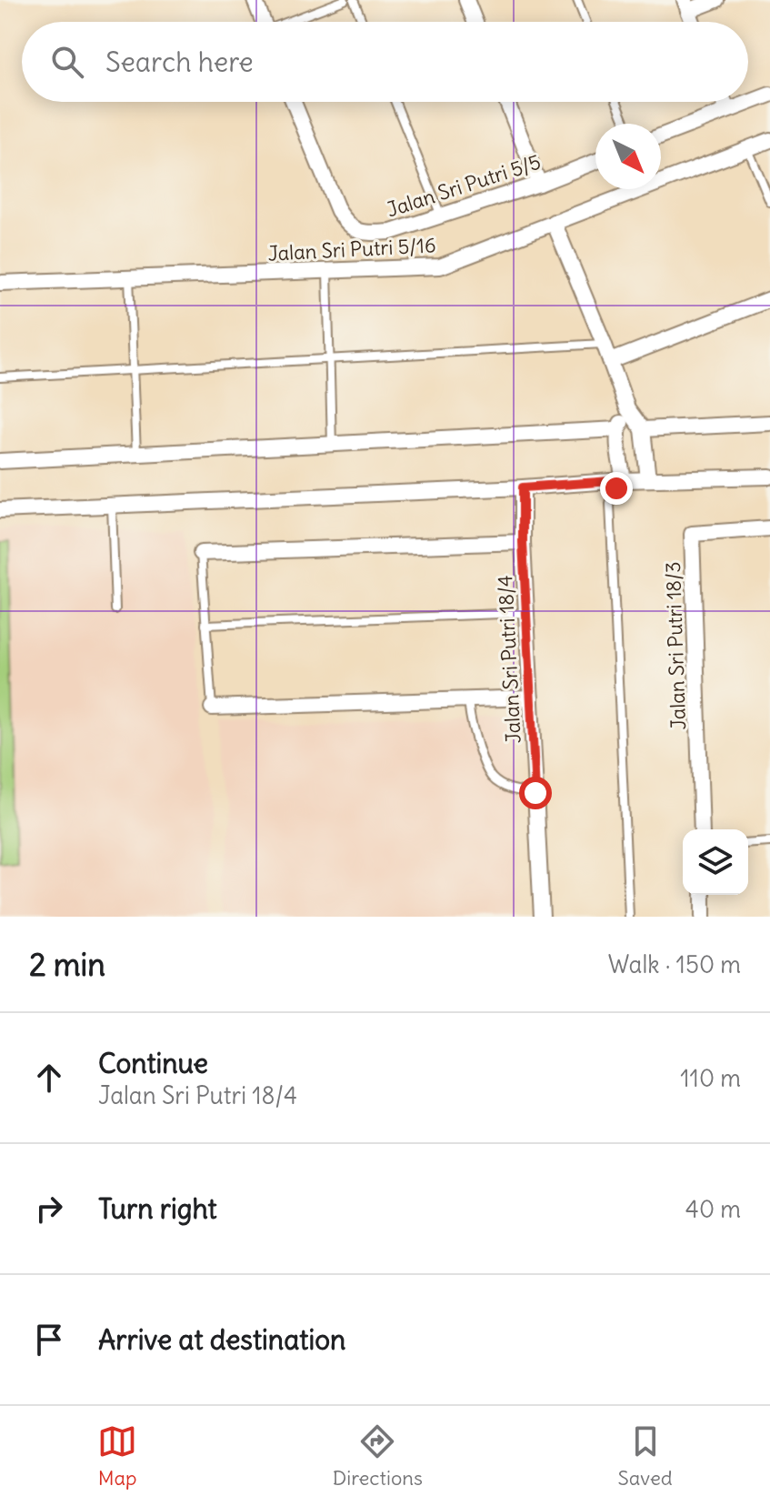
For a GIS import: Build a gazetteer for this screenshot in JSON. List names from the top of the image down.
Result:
{
  "streets": {
    "street": [
      "Jalan Sri Putri 5/5",
      "Jalan Sri Putri 5/16",
      "Jalan Sri Putri 18/3",
      "Jalan Sri Putri 18/4"
    ]
  },
  "north": "bottom right",
  "page": {
    "search": "Search here",
    "heading": ["2 min", "Walk · 150 m"],
    "list": [
      ["Continue", "Jalan Sri Putri 18/4", "110 m"],
      ["Turn right", "40 m"],
      "Arrive at destination"
    ],
    "nav": ["Map", "Directions", "Saved"]
  }
}
